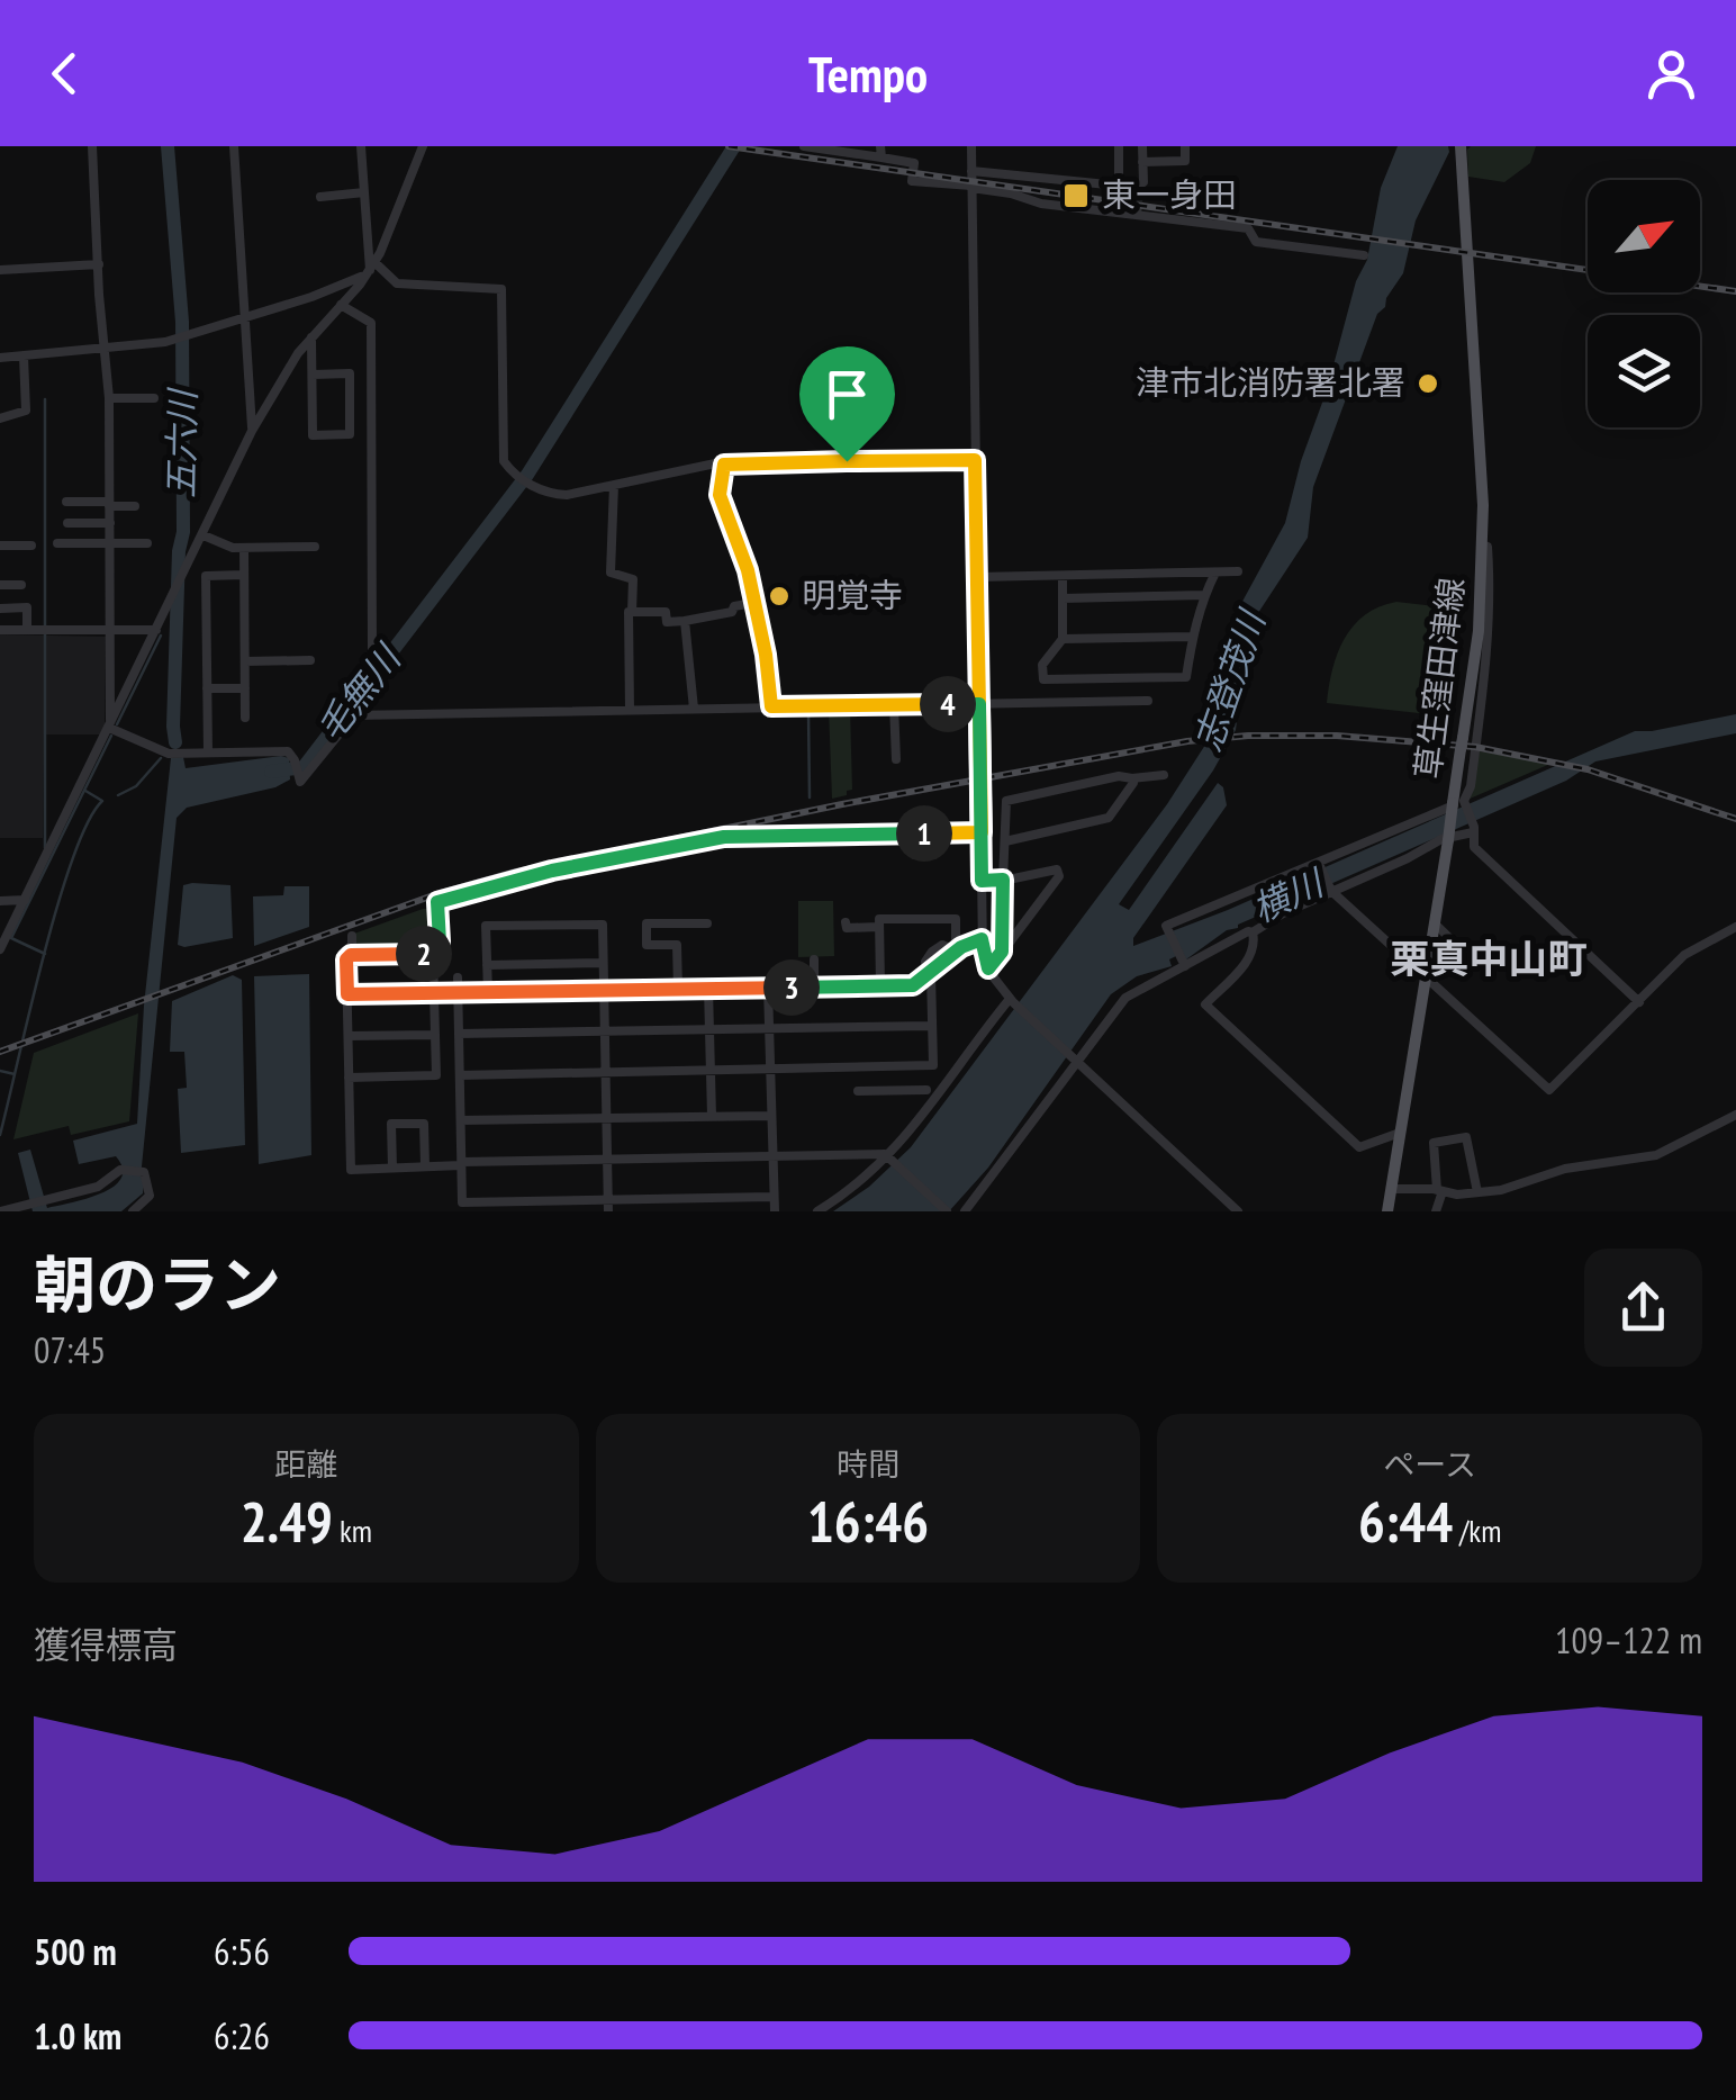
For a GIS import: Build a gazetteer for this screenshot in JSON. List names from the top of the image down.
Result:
{
  "streets": {
    "main road": ["草生窪田津線"]
  },
  "districts": ["栗真中山町"],
  "water": [
    "五六川",
    "志登茂川",
    "毛無川",
    "横川"
  ],
  "places": {
    "transit": ["東一身田"],
    "other": ["津市北消防署北署", "明覚寺"]
  },
  "north": "top right",
  "page": {
    "header": "Tempo",
    "pins": [
      "4",
      "1",
      "2",
      "3"
    ],
    "heading": ["朝のラン", "07:45"],
    "stats": [
      ["距離", "2.49 km"],
      ["時間", "16:46"],
      ["ペース", "6:44 /km"]
    ],
    "chart": ["獲得標高", "109–122 m"],
    "list": [
      {
        "name": "500 m",
        "note": "6:56"
      },
      {
        "name": "1.0 km",
        "note": "6:26"
      }
    ]
  }
}
